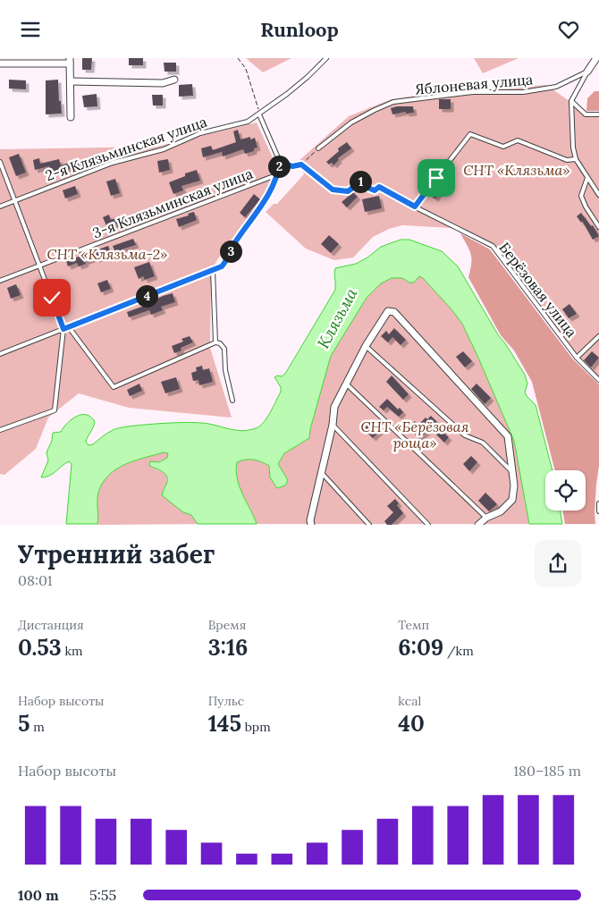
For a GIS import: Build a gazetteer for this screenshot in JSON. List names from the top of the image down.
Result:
{
  "streets": {
    "lane": [
      "Яблоневая улица",
      "2-я Клязьминская улица",
      "3-я Клязьминская улица",
      "Берёзовая улица"
    ]
  },
  "water": ["Клязьма"],
  "parks": ["СНТ «Клязьма»", "СНТ «Клязьма-2»", "СНТ «Берёзовая роща»"],
  "page": {
    "header": "Runloop",
    "pins": [
      "2",
      "1",
      "3",
      "4"
    ],
    "heading": ["Утренний забег", "08:01"],
    "stats": [
      ["Дистанция", "0.53 km"],
      ["Время", "3:16"],
      ["Темп", "6:09 /km"],
      ["Набор высоты", "5 m"],
      ["Пульс", "145 bpm"],
      ["kcal", "40"]
    ],
    "chart": ["Набор высоты", "180–185 m"],
    "list": [
      {
        "name": "100 m",
        "note": "5:55"
      }
    ]
  }
}
